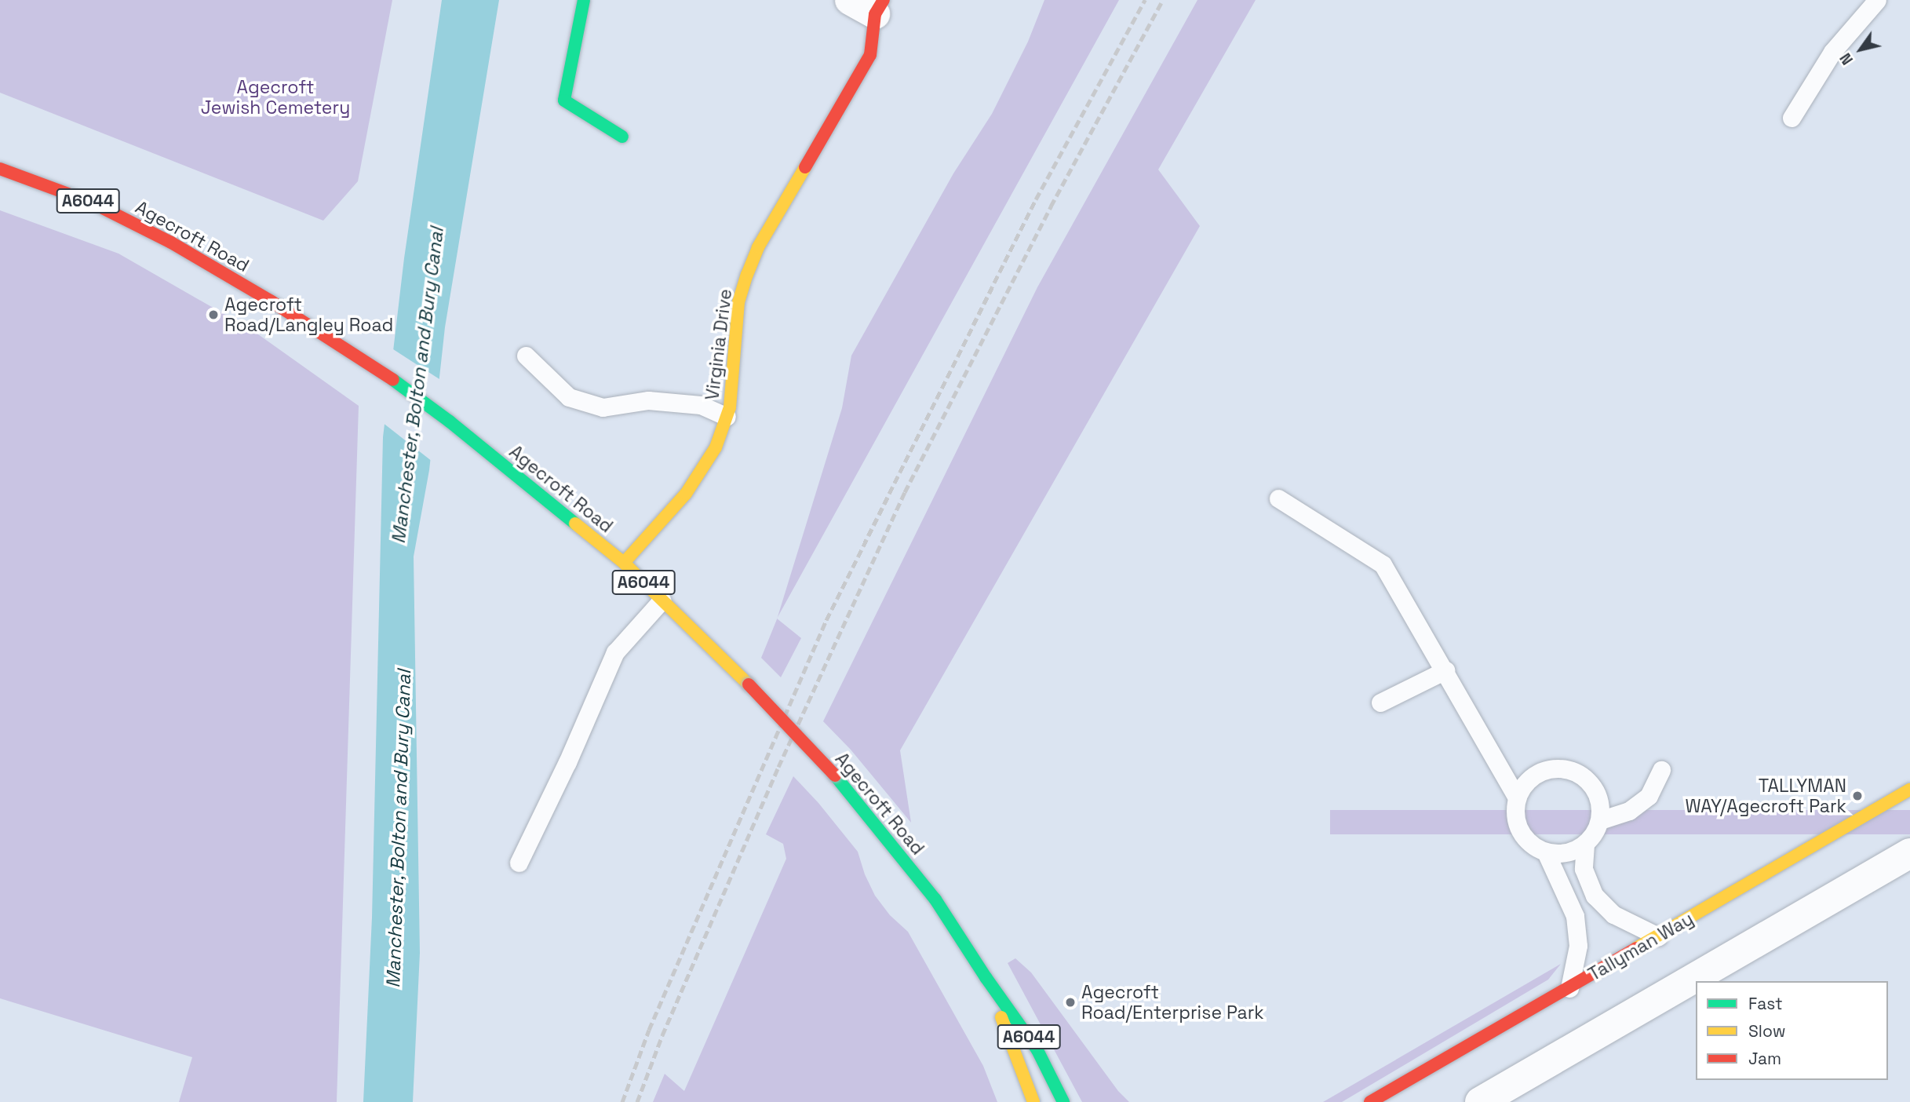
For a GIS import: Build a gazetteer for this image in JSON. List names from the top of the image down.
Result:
{
  "streets": {
    "main road": [
      "A6044",
      "Agecroft Road",
      "Virginia Drive",
      "Tallyman Way"
    ]
  },
  "crossings": [
    ["Agecroft Road", "Virginia Drive"]
  ],
  "water": ["Manchester, Bolton and Bury Canal"],
  "parks": ["Agecroft Jewish Cemetery"],
  "places": ["Agecroft Road/Langley Road", "TALLYMAN WAY/Agecroft Park", "Agecroft Road/Enterprise Park"],
  "legend": ["Fast", "Slow", "Jam"],
  "north": "bottom left"
}
